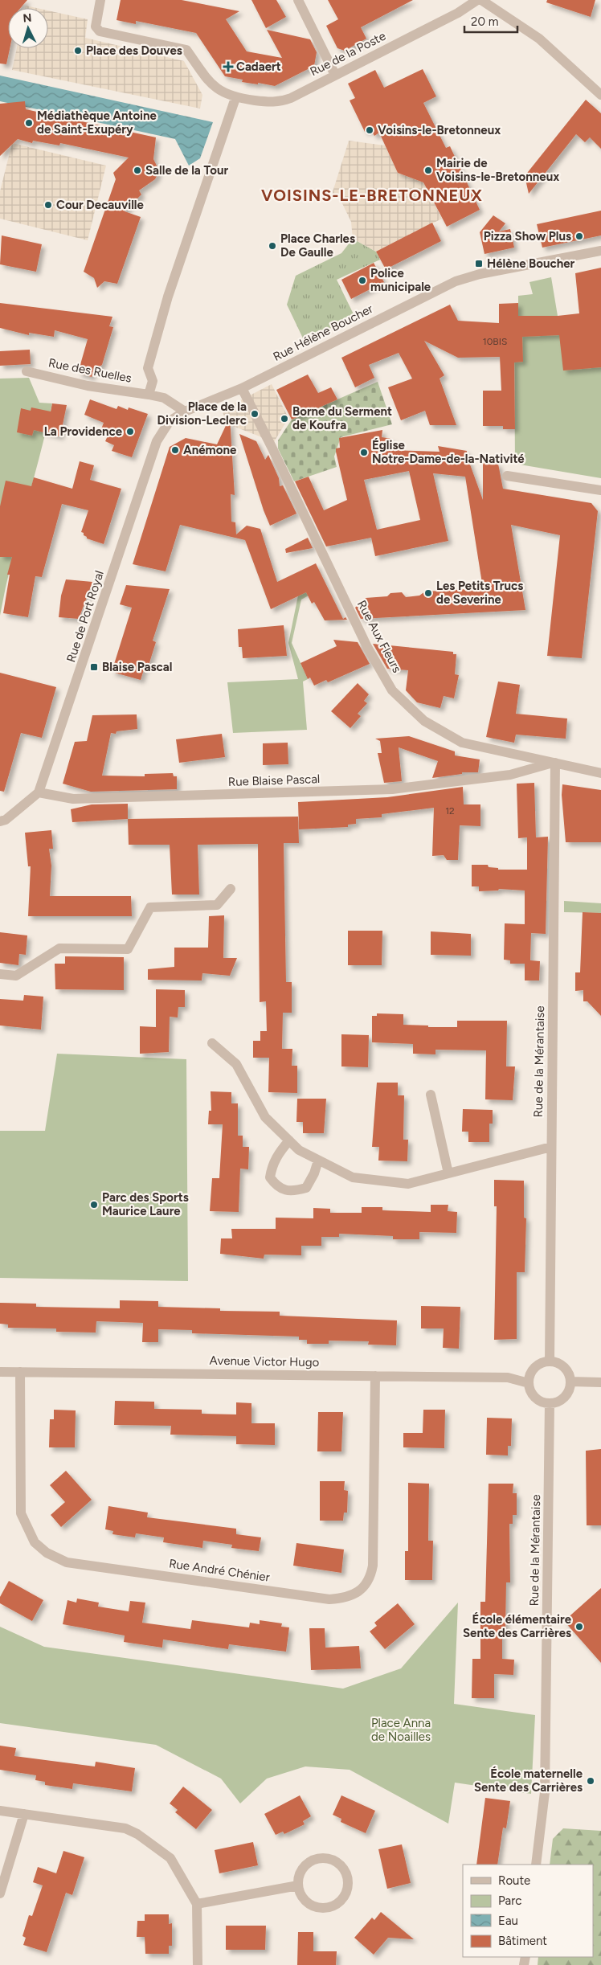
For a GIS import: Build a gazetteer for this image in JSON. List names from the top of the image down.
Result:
{
  "streets": {
    "street": [
      "Rue de la Poste",
      "Rue Hélène Boucher",
      "Rue des Ruelles",
      "Rue de Port Royal",
      "Rue Aux Fleurs",
      "Rue Blaise Pascal",
      "Rue de la Mérantaise",
      "Avenue Victor Hugo",
      "Rue André Chénier"
    ]
  },
  "crossings": [
    ["Rue Hélène Boucher", "Rue des Ruelles"],
    ["Rue Hélène Boucher", "Rue de Port Royal"],
    ["Rue Hélène Boucher", "Rue Aux Fleurs"],
    ["Rue des Ruelles", "Rue de Port Royal"],
    ["Rue de Port Royal", "Rue Blaise Pascal"],
    ["Rue Aux Fleurs", "Rue Blaise Pascal"],
    ["Rue Aux Fleurs", "Rue de la Mérantaise"],
    ["Rue Blaise Pascal", "Rue de la Mérantaise"],
    ["Rue de la Mérantaise", "Avenue Victor Hugo"],
    ["Avenue Victor Hugo", "Rue André Chénier"]
  ],
  "districts": ["VOISINS-LE-BRETONNEUX"],
  "parks": ["Place Anna de Noailles"],
  "places": {
    "other": [
      "Place des Douves",
      "Médiathèque Antoine de Saint-Exupéry",
      "Voisins-le-Bretonneux",
      "Salle de la Tour",
      "Mairie de Voisins-le-Bretonneux",
      "Cour Decauville",
      "Pizza Show Plus",
      "Place Charles De Gaulle",
      "Police municipale",
      "Place de la Division-Leclerc",
      "Borne du Serment de Koufra",
      "La Providence",
      "Anémone",
      "Église Notre-Dame-de-la-Nativité",
      "Les Petits Trucs de Severine",
      "Parc des Sports Maurice Laure",
      "École élémentaire Sente des Carrières",
      "École maternelle Sente des Carrières"
    ],
    "health": ["Cadaert"],
    "transit": ["Hélène Boucher", "Blaise Pascal"]
  },
  "house_numbers": ["10BIS", "12"],
  "legend": [
    "Route",
    "Parc",
    "Eau",
    "Bâtiment"
  ],
  "scale_bar": "20 m",
  "north": "top"
}
